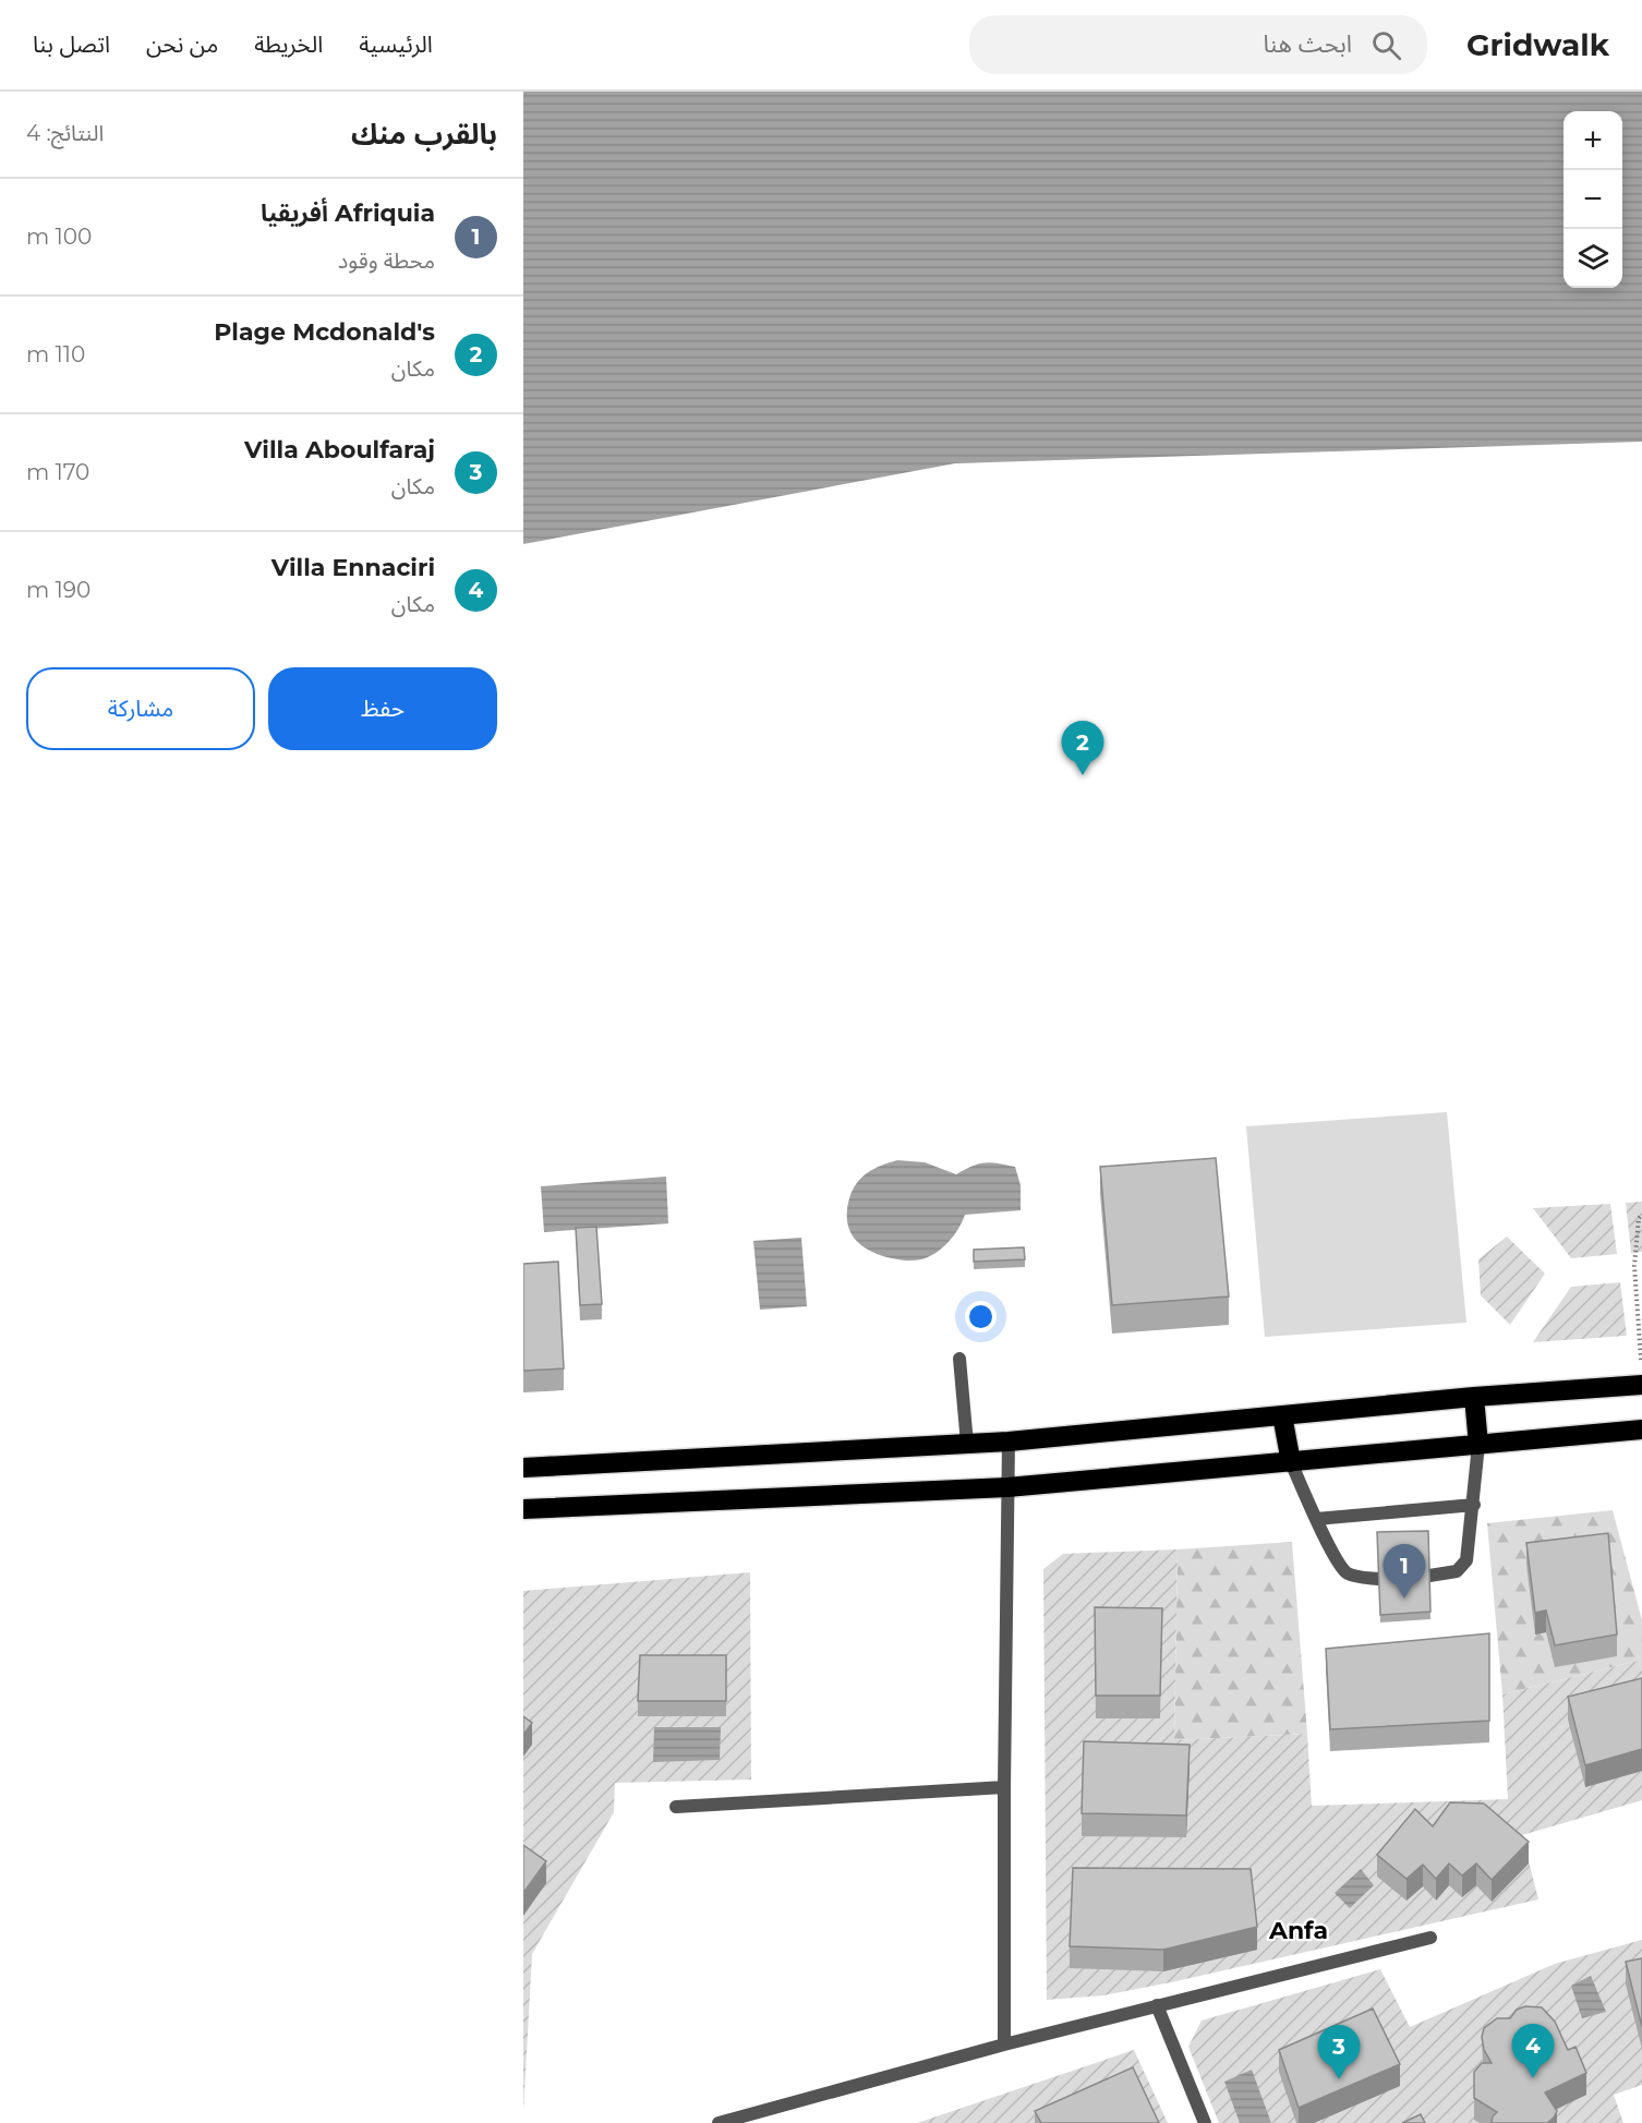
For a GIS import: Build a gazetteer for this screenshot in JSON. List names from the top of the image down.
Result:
{
  "districts": ["Anfa"],
  "page": {
    "header": "Gridwalk",
    "search": "ابحث هنا",
    "nav": [
      "الرئيسية",
      "الخريطة",
      "من نحن",
      "اتصل بنا"
    ],
    "heading": ["بالقرب منك", "النتائج: 4"],
    "map_buttons": ["+", "−"],
    "list": [
      {
        "mark": "1",
        "name": "Afriquia أفريقيا",
        "note": "محطة وقود",
        "value": "100 m"
      },
      {
        "mark": "2",
        "name": "Plage Mcdonald's",
        "note": "مكان",
        "value": "110 m"
      },
      {
        "mark": "3",
        "name": "Villa Aboulfaraj",
        "note": "مكان",
        "value": "170 m"
      },
      {
        "mark": "4",
        "name": "Villa Ennaciri",
        "note": "مكان",
        "value": "190 m"
      }
    ],
    "buttons": ["حفظ", "مشاركة"],
    "pins": [
      "2",
      "1",
      "4",
      "3"
    ]
  }
}
